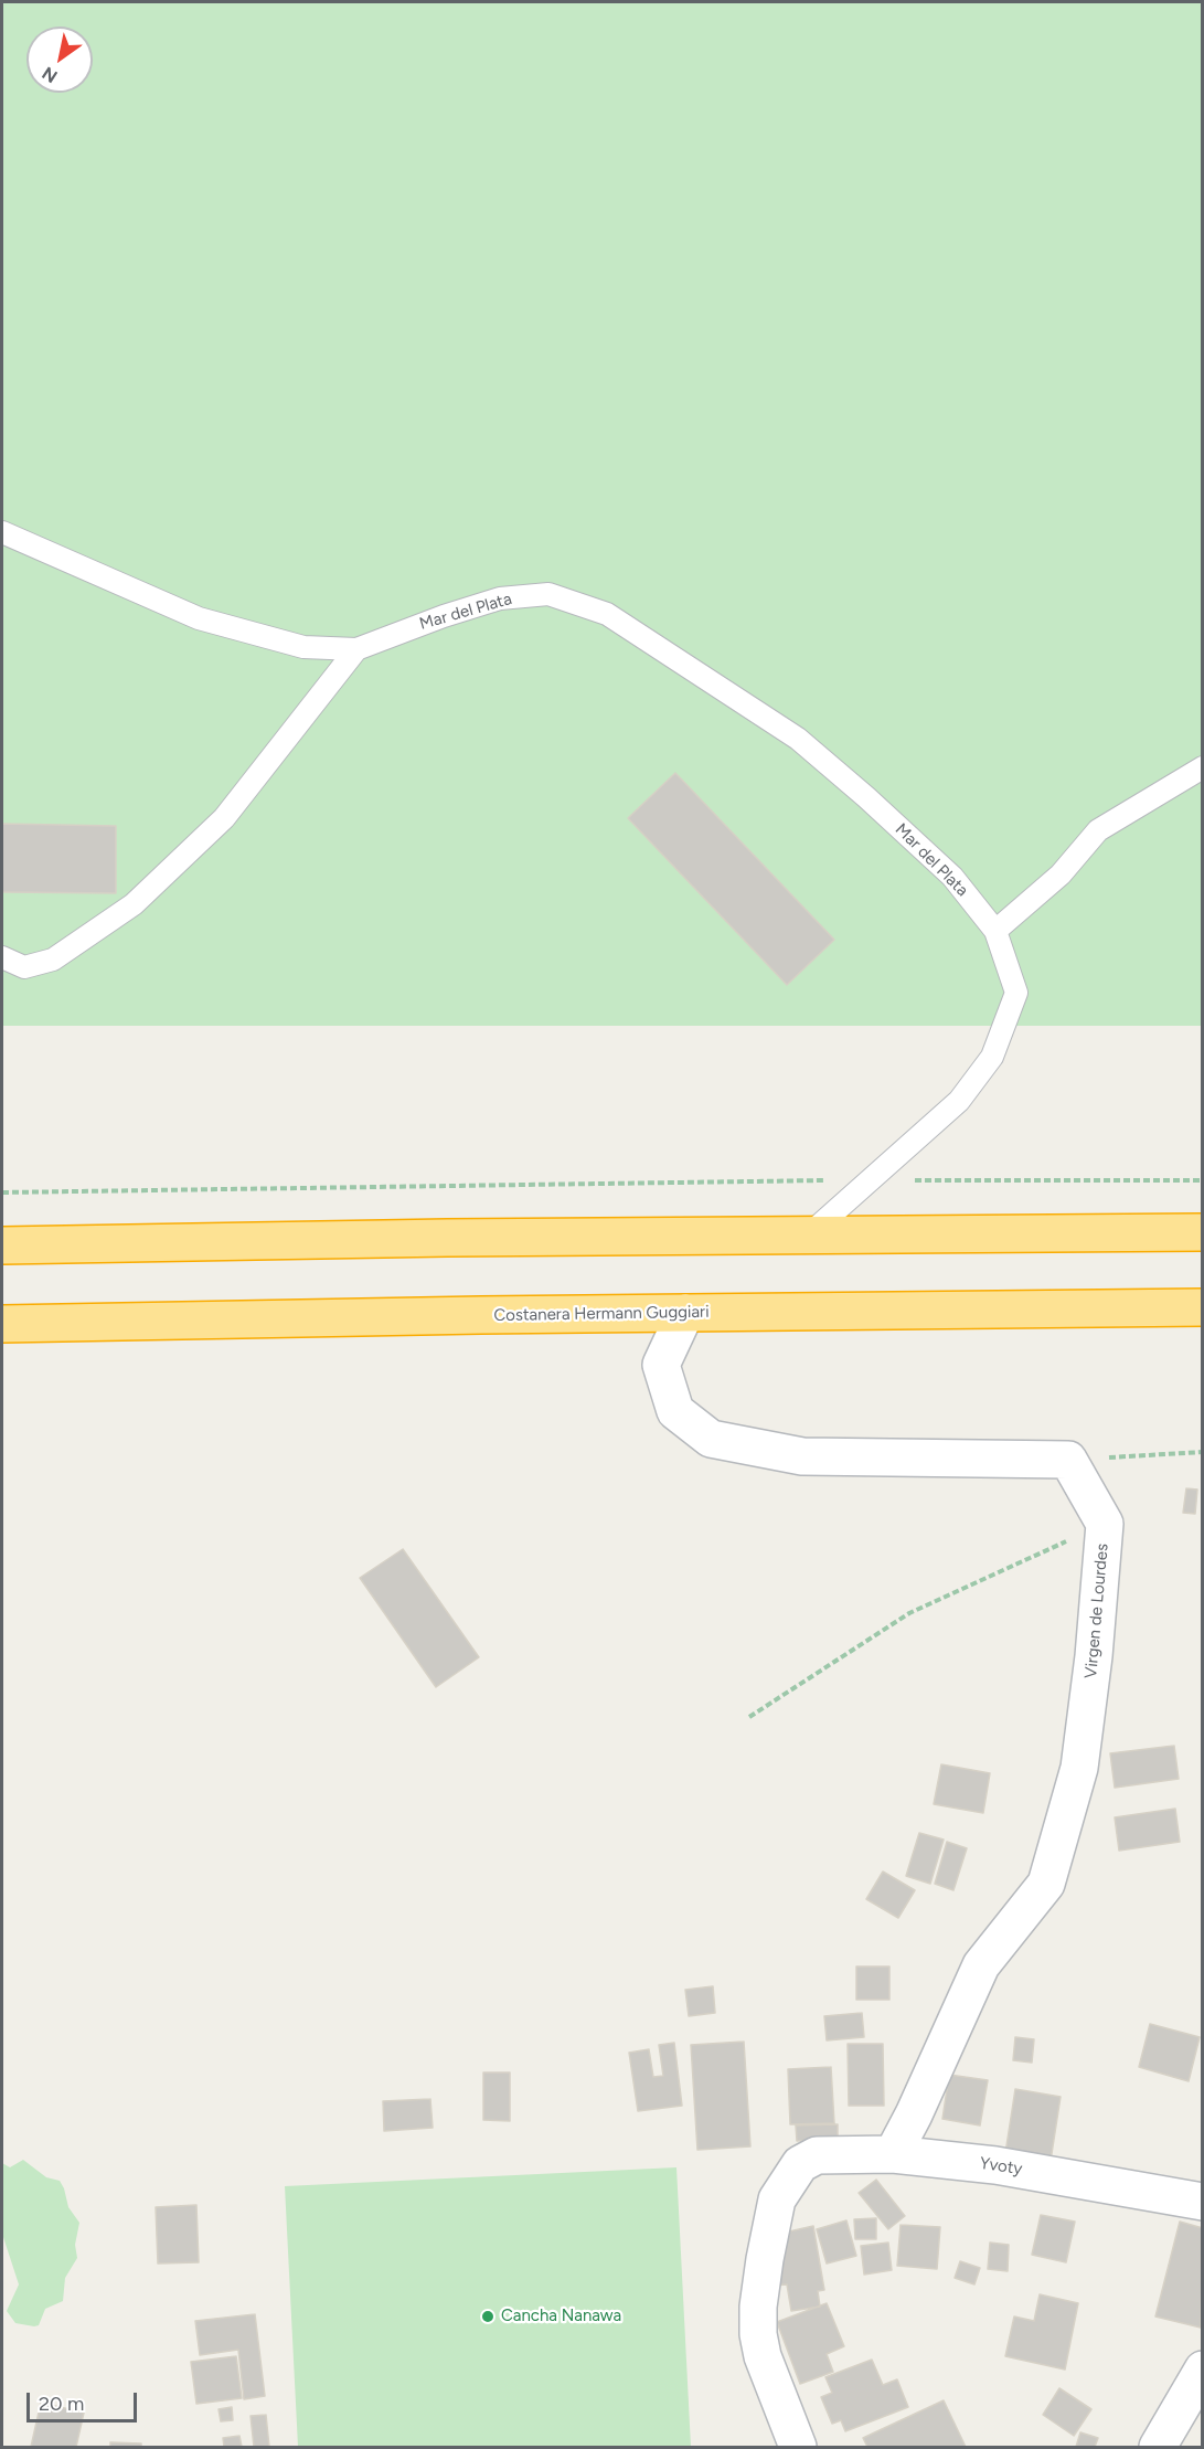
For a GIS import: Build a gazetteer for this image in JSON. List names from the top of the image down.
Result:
{
  "streets": {
    "highway": ["Costanera Hermann Guggiari"],
    "street": ["Virgen de Lourdes", "Yvoty"],
    "lane": ["Mar del Plata"]
  },
  "crossings": [
    ["Virgen de Lourdes", "Yvoty"]
  ],
  "places": ["Cancha Nanawa"],
  "scale_bar": "20 m",
  "north": "bottom left"
}
